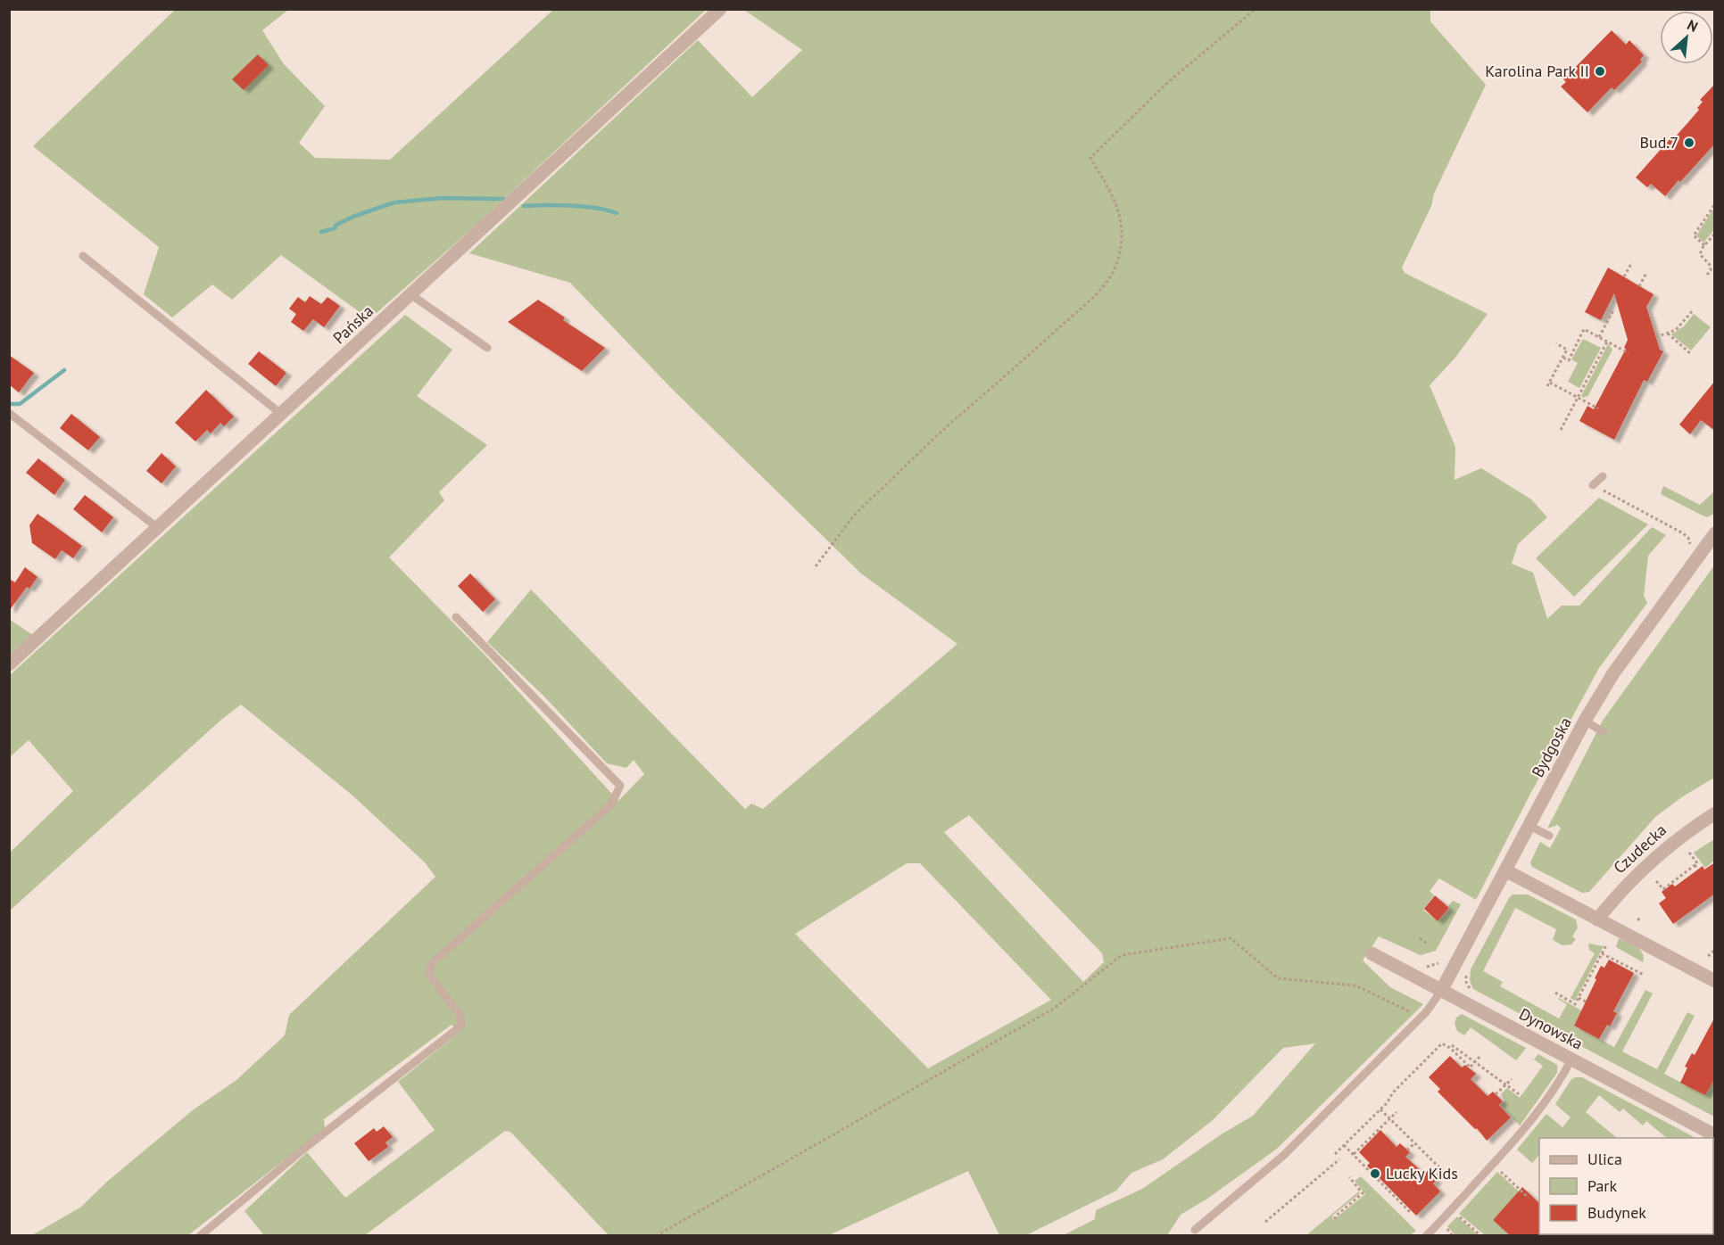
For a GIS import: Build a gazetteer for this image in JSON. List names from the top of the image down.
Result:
{
  "streets": {
    "street": [
      "Pańska",
      "Bydgoska",
      "Czudecka",
      "Dynowska"
    ]
  },
  "crossings": [
    ["Bydgoska", "Dynowska"]
  ],
  "places": ["Karolina Park II", "Bud.7", "Lucky Kids"],
  "legend": ["Ulica", "Park", "Budynek"],
  "north": "top right"
}
